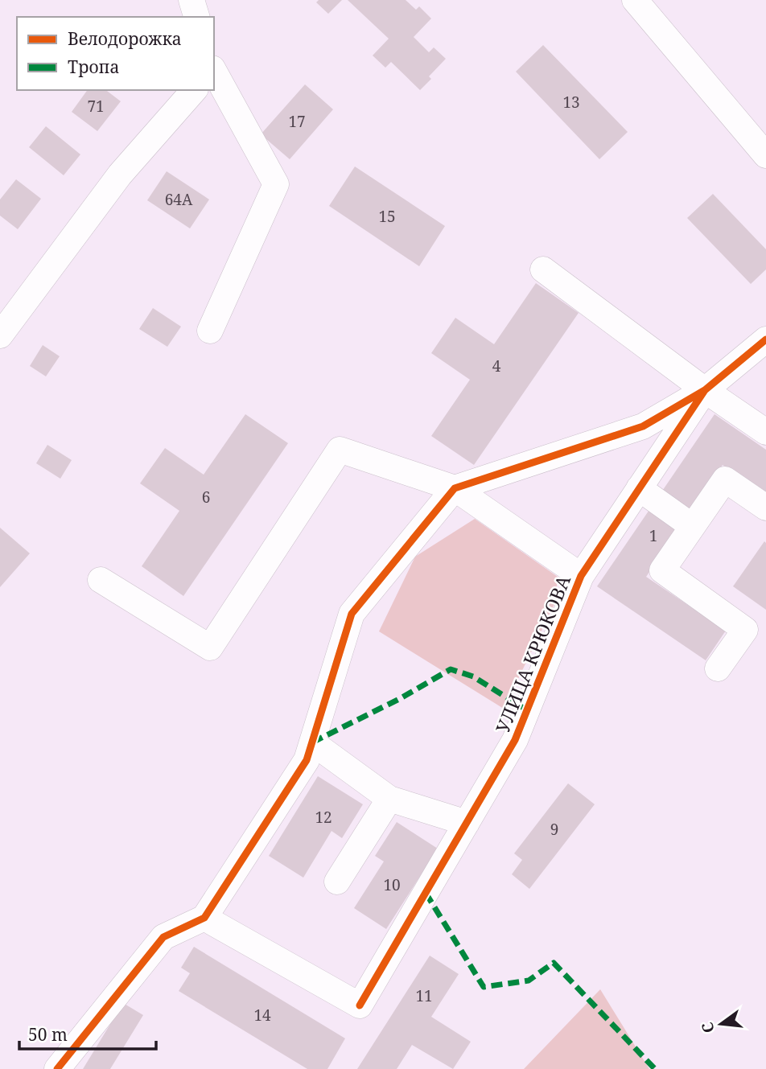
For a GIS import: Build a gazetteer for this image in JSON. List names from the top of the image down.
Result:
{
  "streets": {
    "street": ["УЛИЦА КРЮКОВА"]
  },
  "house_numbers": [
    "13",
    "71",
    "17",
    "64А",
    "15",
    "4",
    "6",
    "1",
    "12",
    "9",
    "10",
    "11",
    "14"
  ],
  "legend": ["Велодорожка", "Тропа"],
  "scale_bar": "50 m",
  "north": "left"
}
